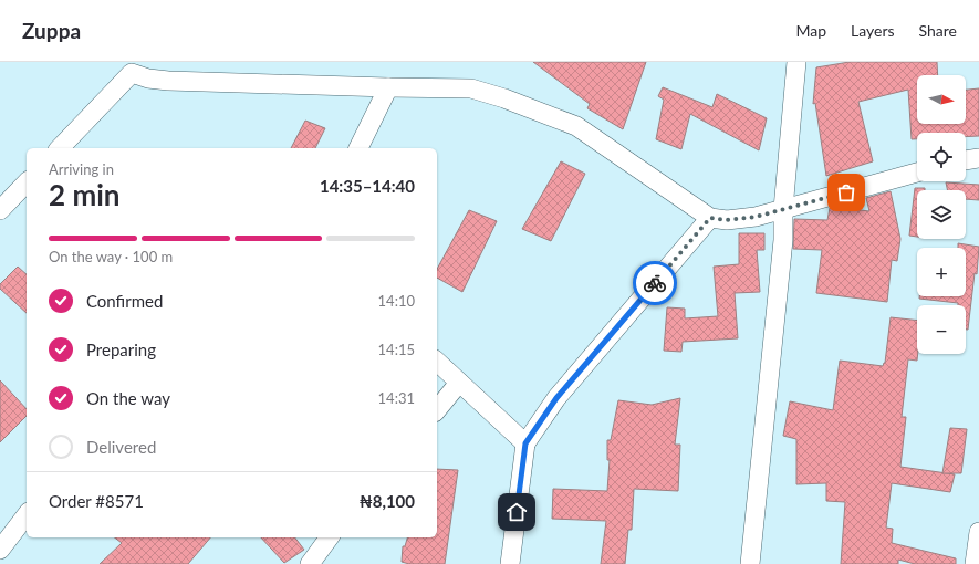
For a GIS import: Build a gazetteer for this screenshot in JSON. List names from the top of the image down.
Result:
{
  "north": "right",
  "page": {
    "header": "Zuppa",
    "nav": ["Map", "Layers", "Share"],
    "map_buttons": ["+", "−"],
    "heading": ["2 min", "Arriving in", "14:35–14:40"],
    "panel": ["Order #8571", "₦8,100"],
    "bar": "On the way · 100 m",
    "list": [
      ["Confirmed", "14:10"],
      ["Preparing", "14:15"],
      ["On the way", "14:31"],
      "Delivered"
    ]
  }
}
